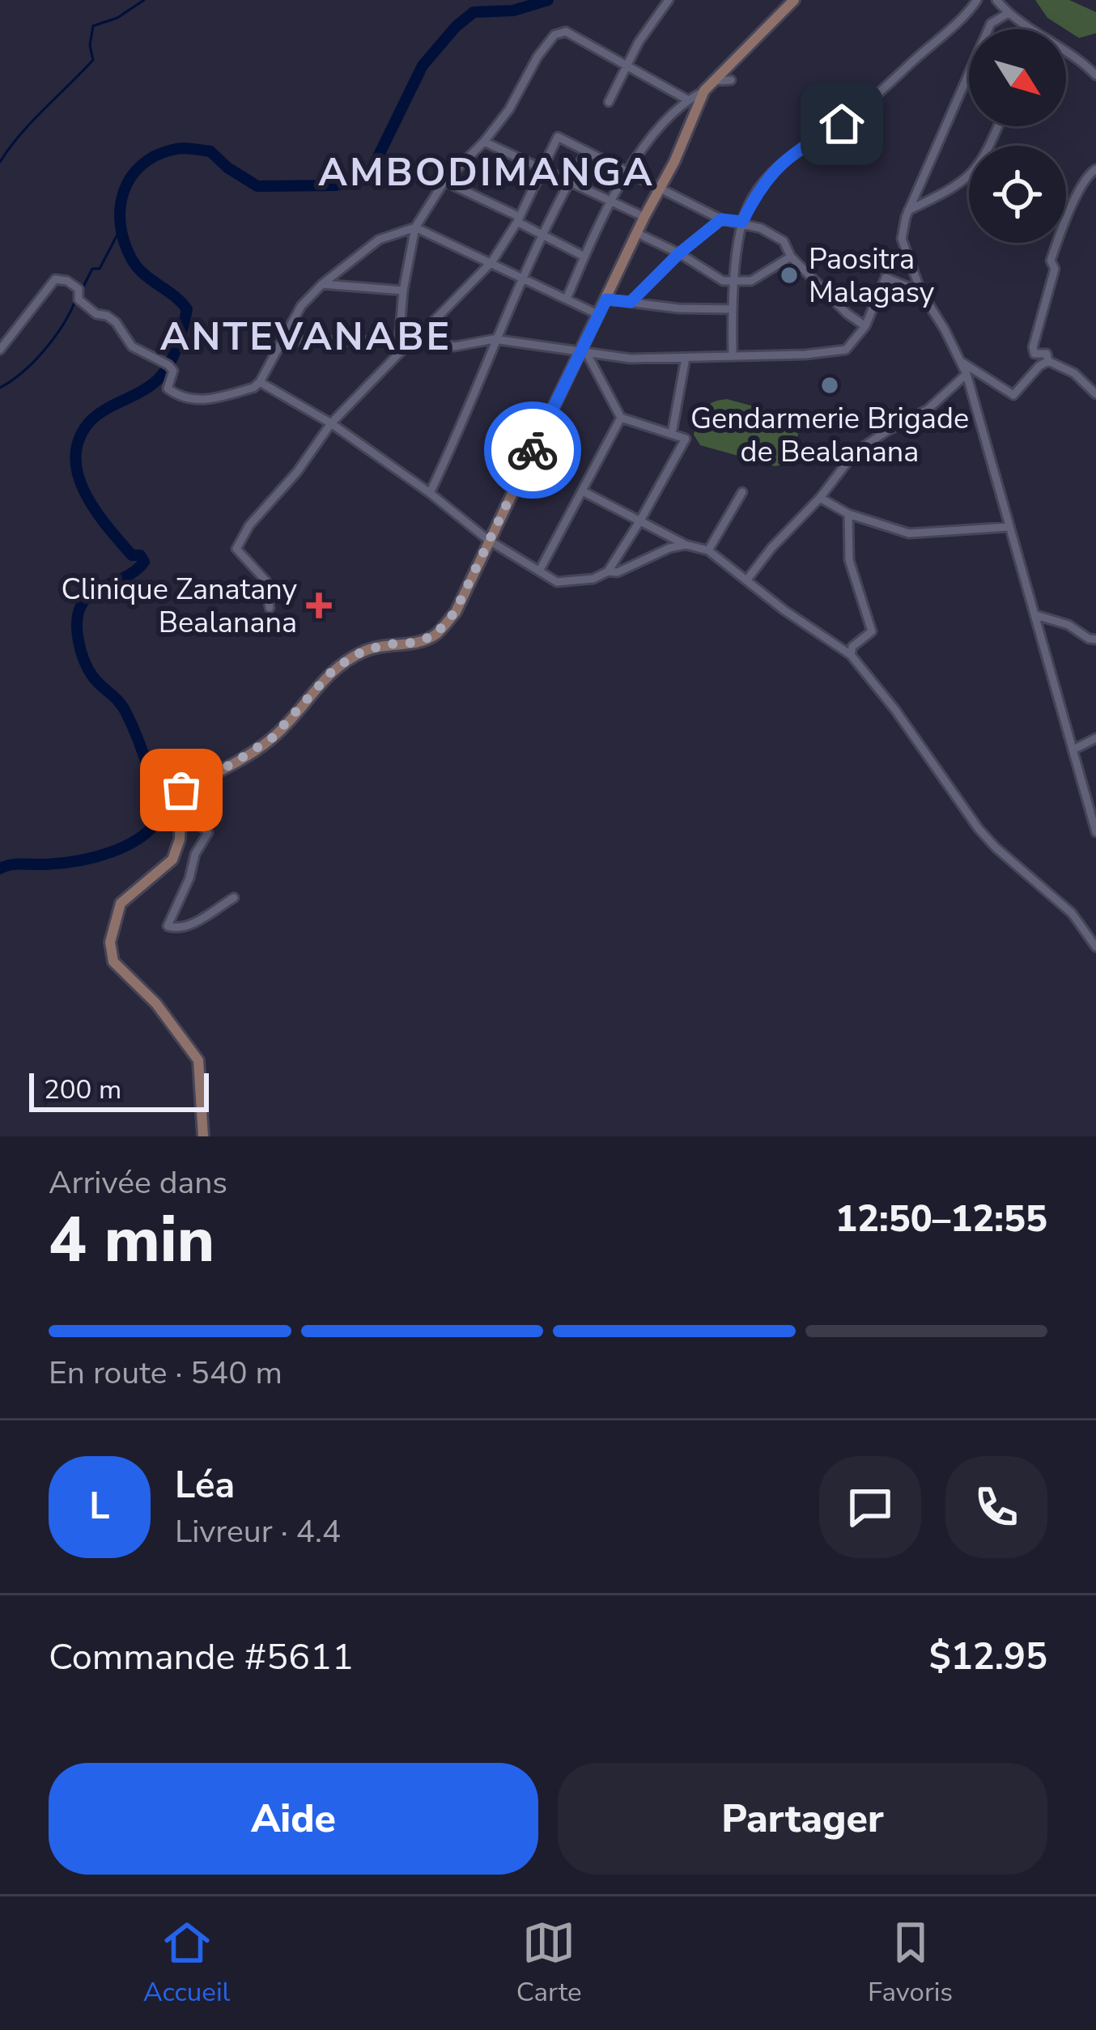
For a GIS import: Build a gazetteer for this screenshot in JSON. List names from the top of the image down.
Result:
{
  "districts": ["AMBODIMANGA", "ANTEVANABE"],
  "places": {
    "other": ["Paositra Malagasy", "Gendarmerie Brigade de Bealanana"],
    "health": ["Clinique Zanatany Bealanana"]
  },
  "scale_bar": "200 m",
  "north": "bottom right",
  "page": {
    "scale": "200 m",
    "heading": ["4 min", "Arrivée dans", "12:50–12:55"],
    "panel": [
      "Léa",
      "Livreur · 4.4",
      "Commande #5611",
      "$12.95"
    ],
    "bar": "En route · 540 m",
    "round": "L",
    "buttons": ["Aide", "Partager"],
    "tabs": ["Accueil", "Carte", "Favoris"]
  }
}
